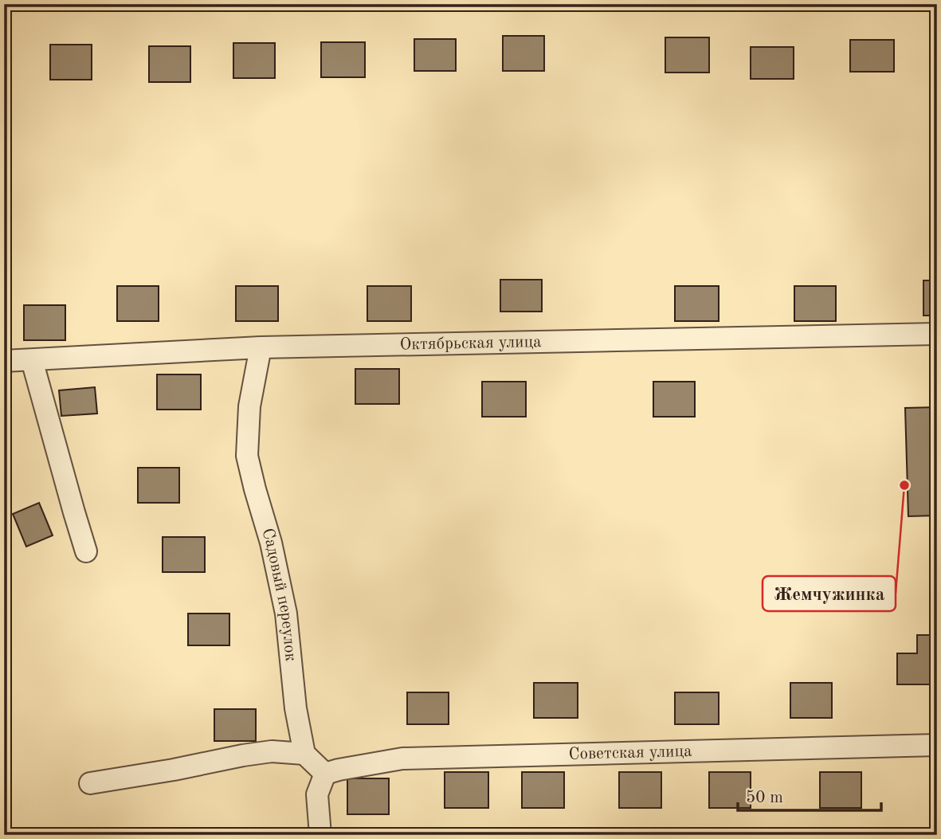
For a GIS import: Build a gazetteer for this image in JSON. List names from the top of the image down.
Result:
{
  "streets": {
    "street": ["Октябрьская улица", "Садовый переулок", "Советская улица"]
  },
  "crossings": [
    ["Октябрьская улица", "Садовый переулок"]
  ],
  "places": ["Жемчужинка"],
  "scale_bar": "50 m"
}
